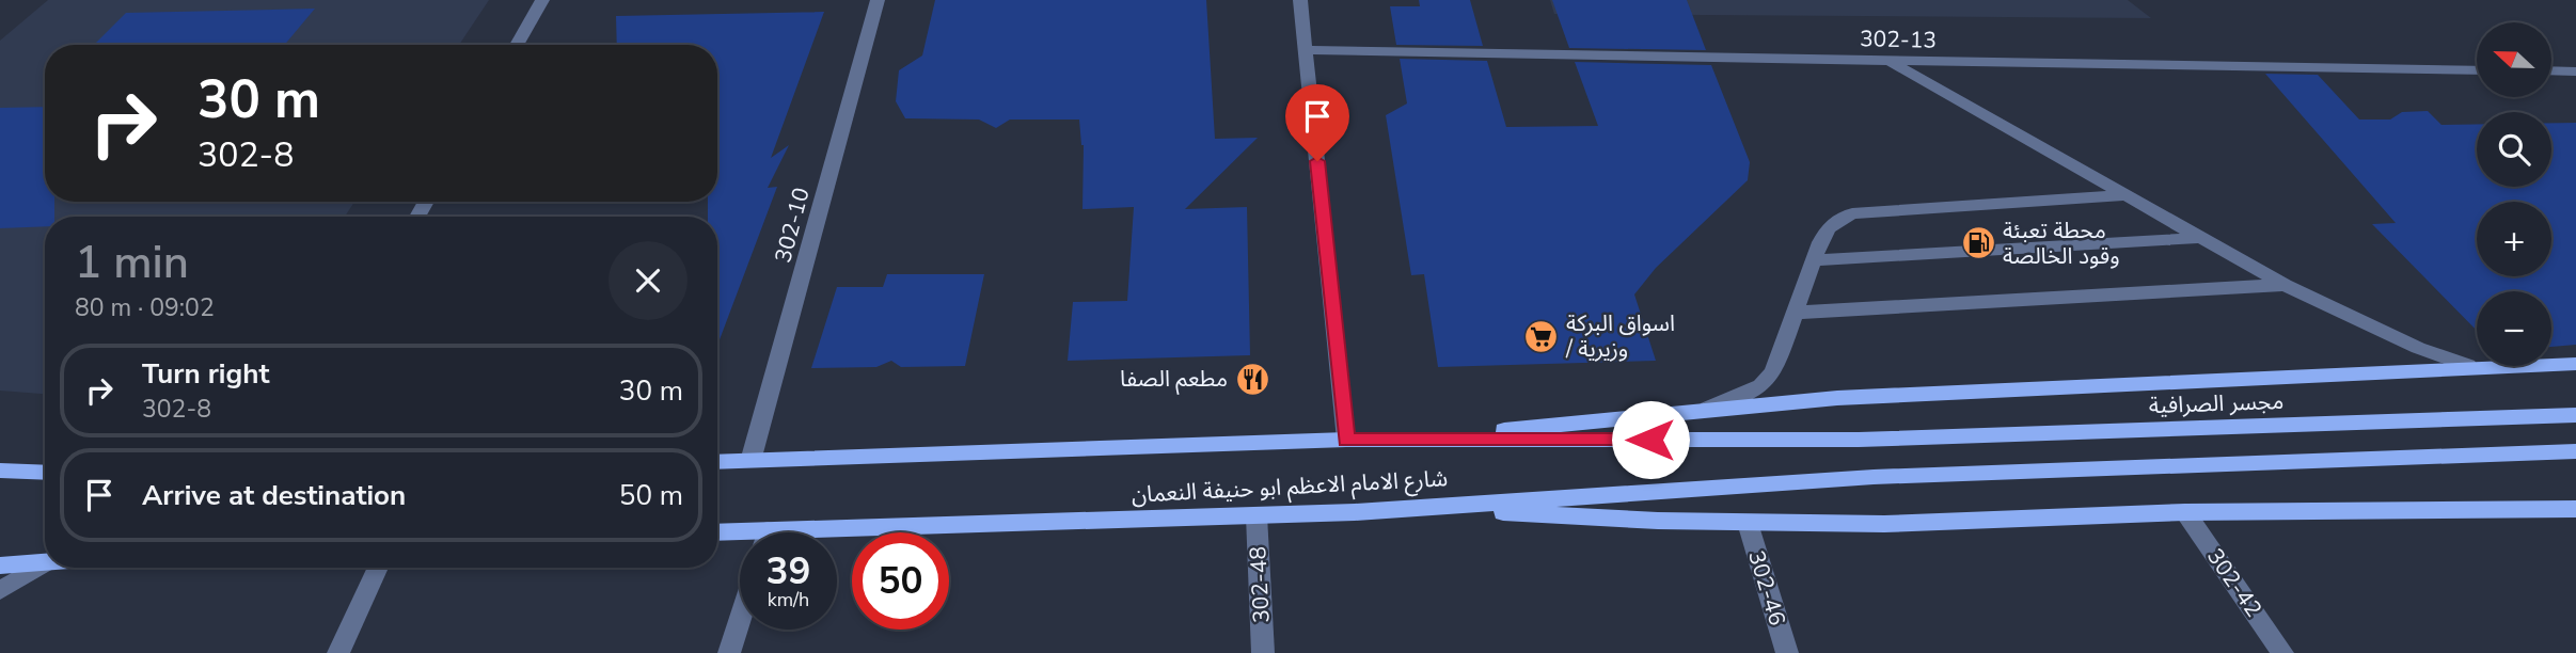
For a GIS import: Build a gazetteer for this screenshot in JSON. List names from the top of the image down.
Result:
{
  "streets": {
    "main road": ["مجسر الصرافية", "شارع الامام الاعظم ابو حنيفة النعمان"],
    "street": [
      "302-13",
      "302-10",
      "302-42",
      "302-48",
      "302-46"
    ]
  },
  "crossings": [
    ["302-10", "شارع الامام الاعظم ابو حنيفة النعمان"],
    ["مجسر الصرافية", "شارع الامام الاعظم ابو حنيفة النعمان"],
    ["شارع الامام الاعظم ابو حنيفة النعمان", "302-48"]
  ],
  "places": {
    "fuel station": ["محطة تعبئة وقود الخالصة"],
    "supermarket": ["اسواق البركة / وزيرية"],
    "restaurant": ["مطعم الصفا"]
  },
  "north": "left",
  "page": {
    "map_buttons": ["+", "−"],
    "turn": ["30 m", "302-8"],
    "heading": ["1 min", "80 m · 09:02"],
    "list": [
      {
        "name": "Turn right",
        "note": "302-8",
        "value": "30 m"
      },
      {
        "name": "Arrive at destination",
        "value": "50 m"
      }
    ],
    "speed": "39 km/h",
    "limit": "50"
  }
}
